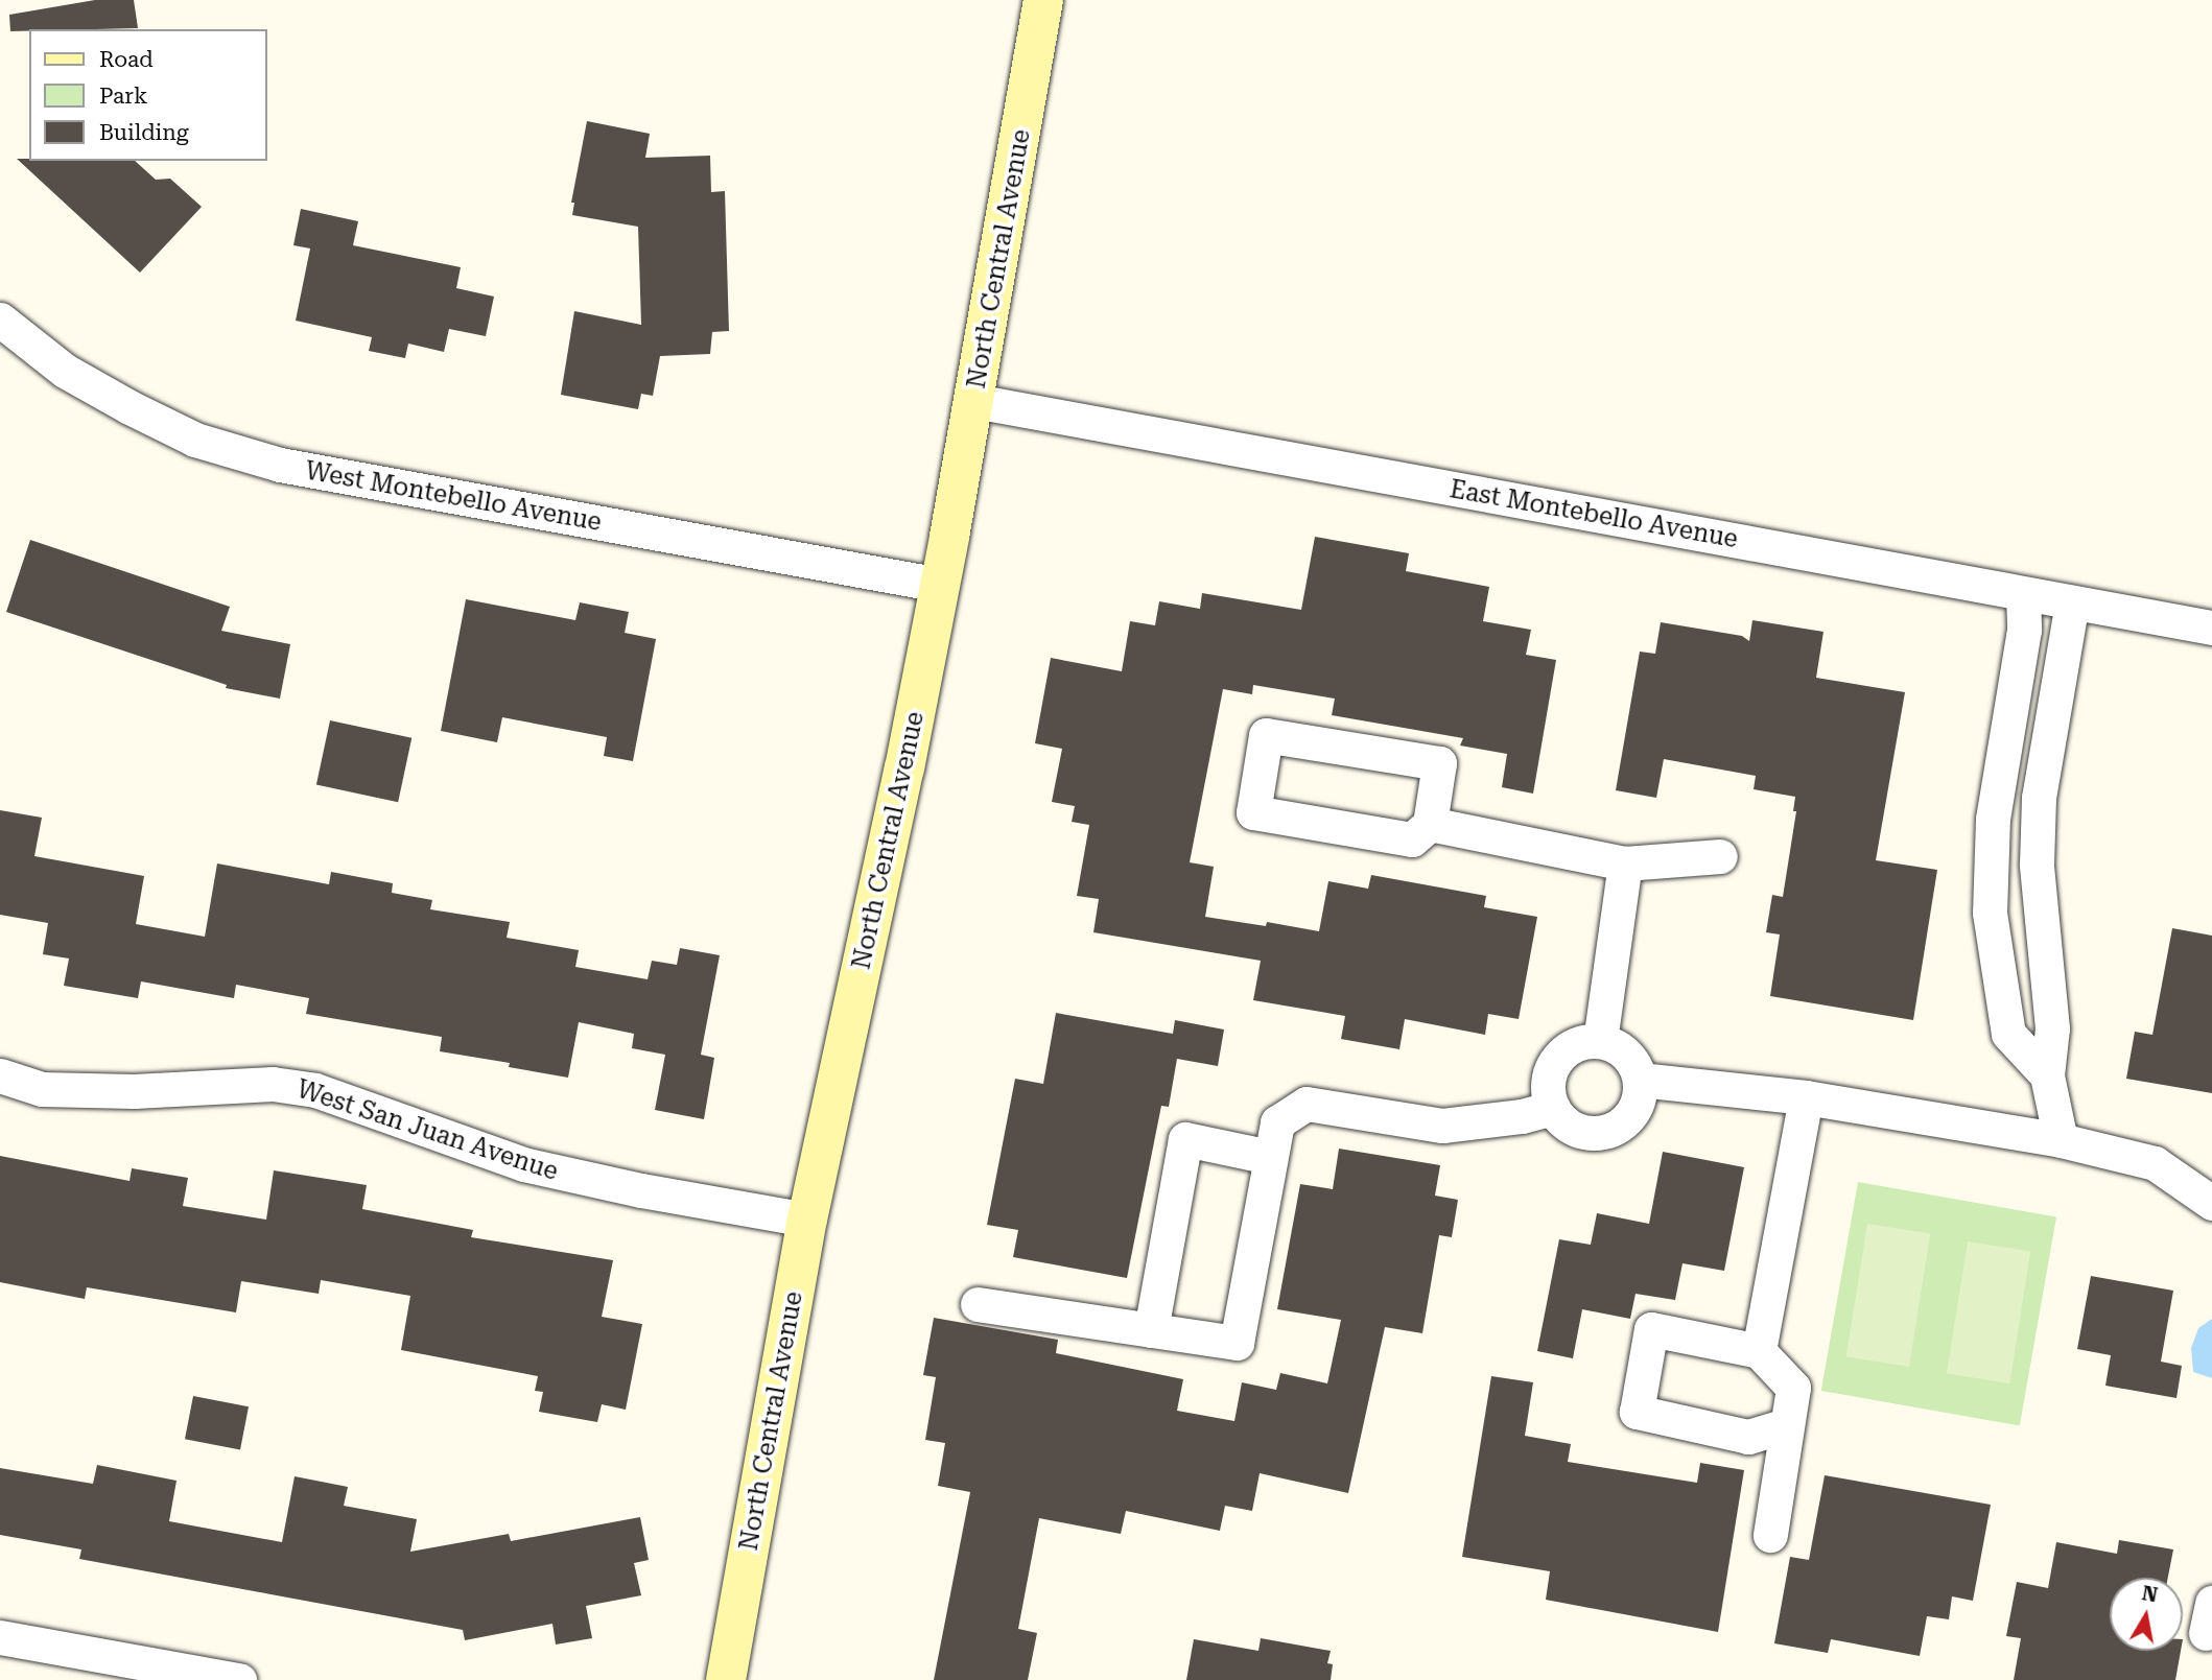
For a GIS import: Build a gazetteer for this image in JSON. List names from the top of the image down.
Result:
{
  "streets": {
    "main road": ["North Central Avenue"],
    "street": ["West Montebello Avenue", "East Montebello Avenue", "West San Juan Avenue"]
  },
  "crossings": [
    ["North Central Avenue", "West Montebello Avenue"],
    ["North Central Avenue", "East Montebello Avenue"],
    ["North Central Avenue", "West San Juan Avenue"]
  ],
  "legend": ["Road", "Park", "Building"],
  "north": "top"
}
